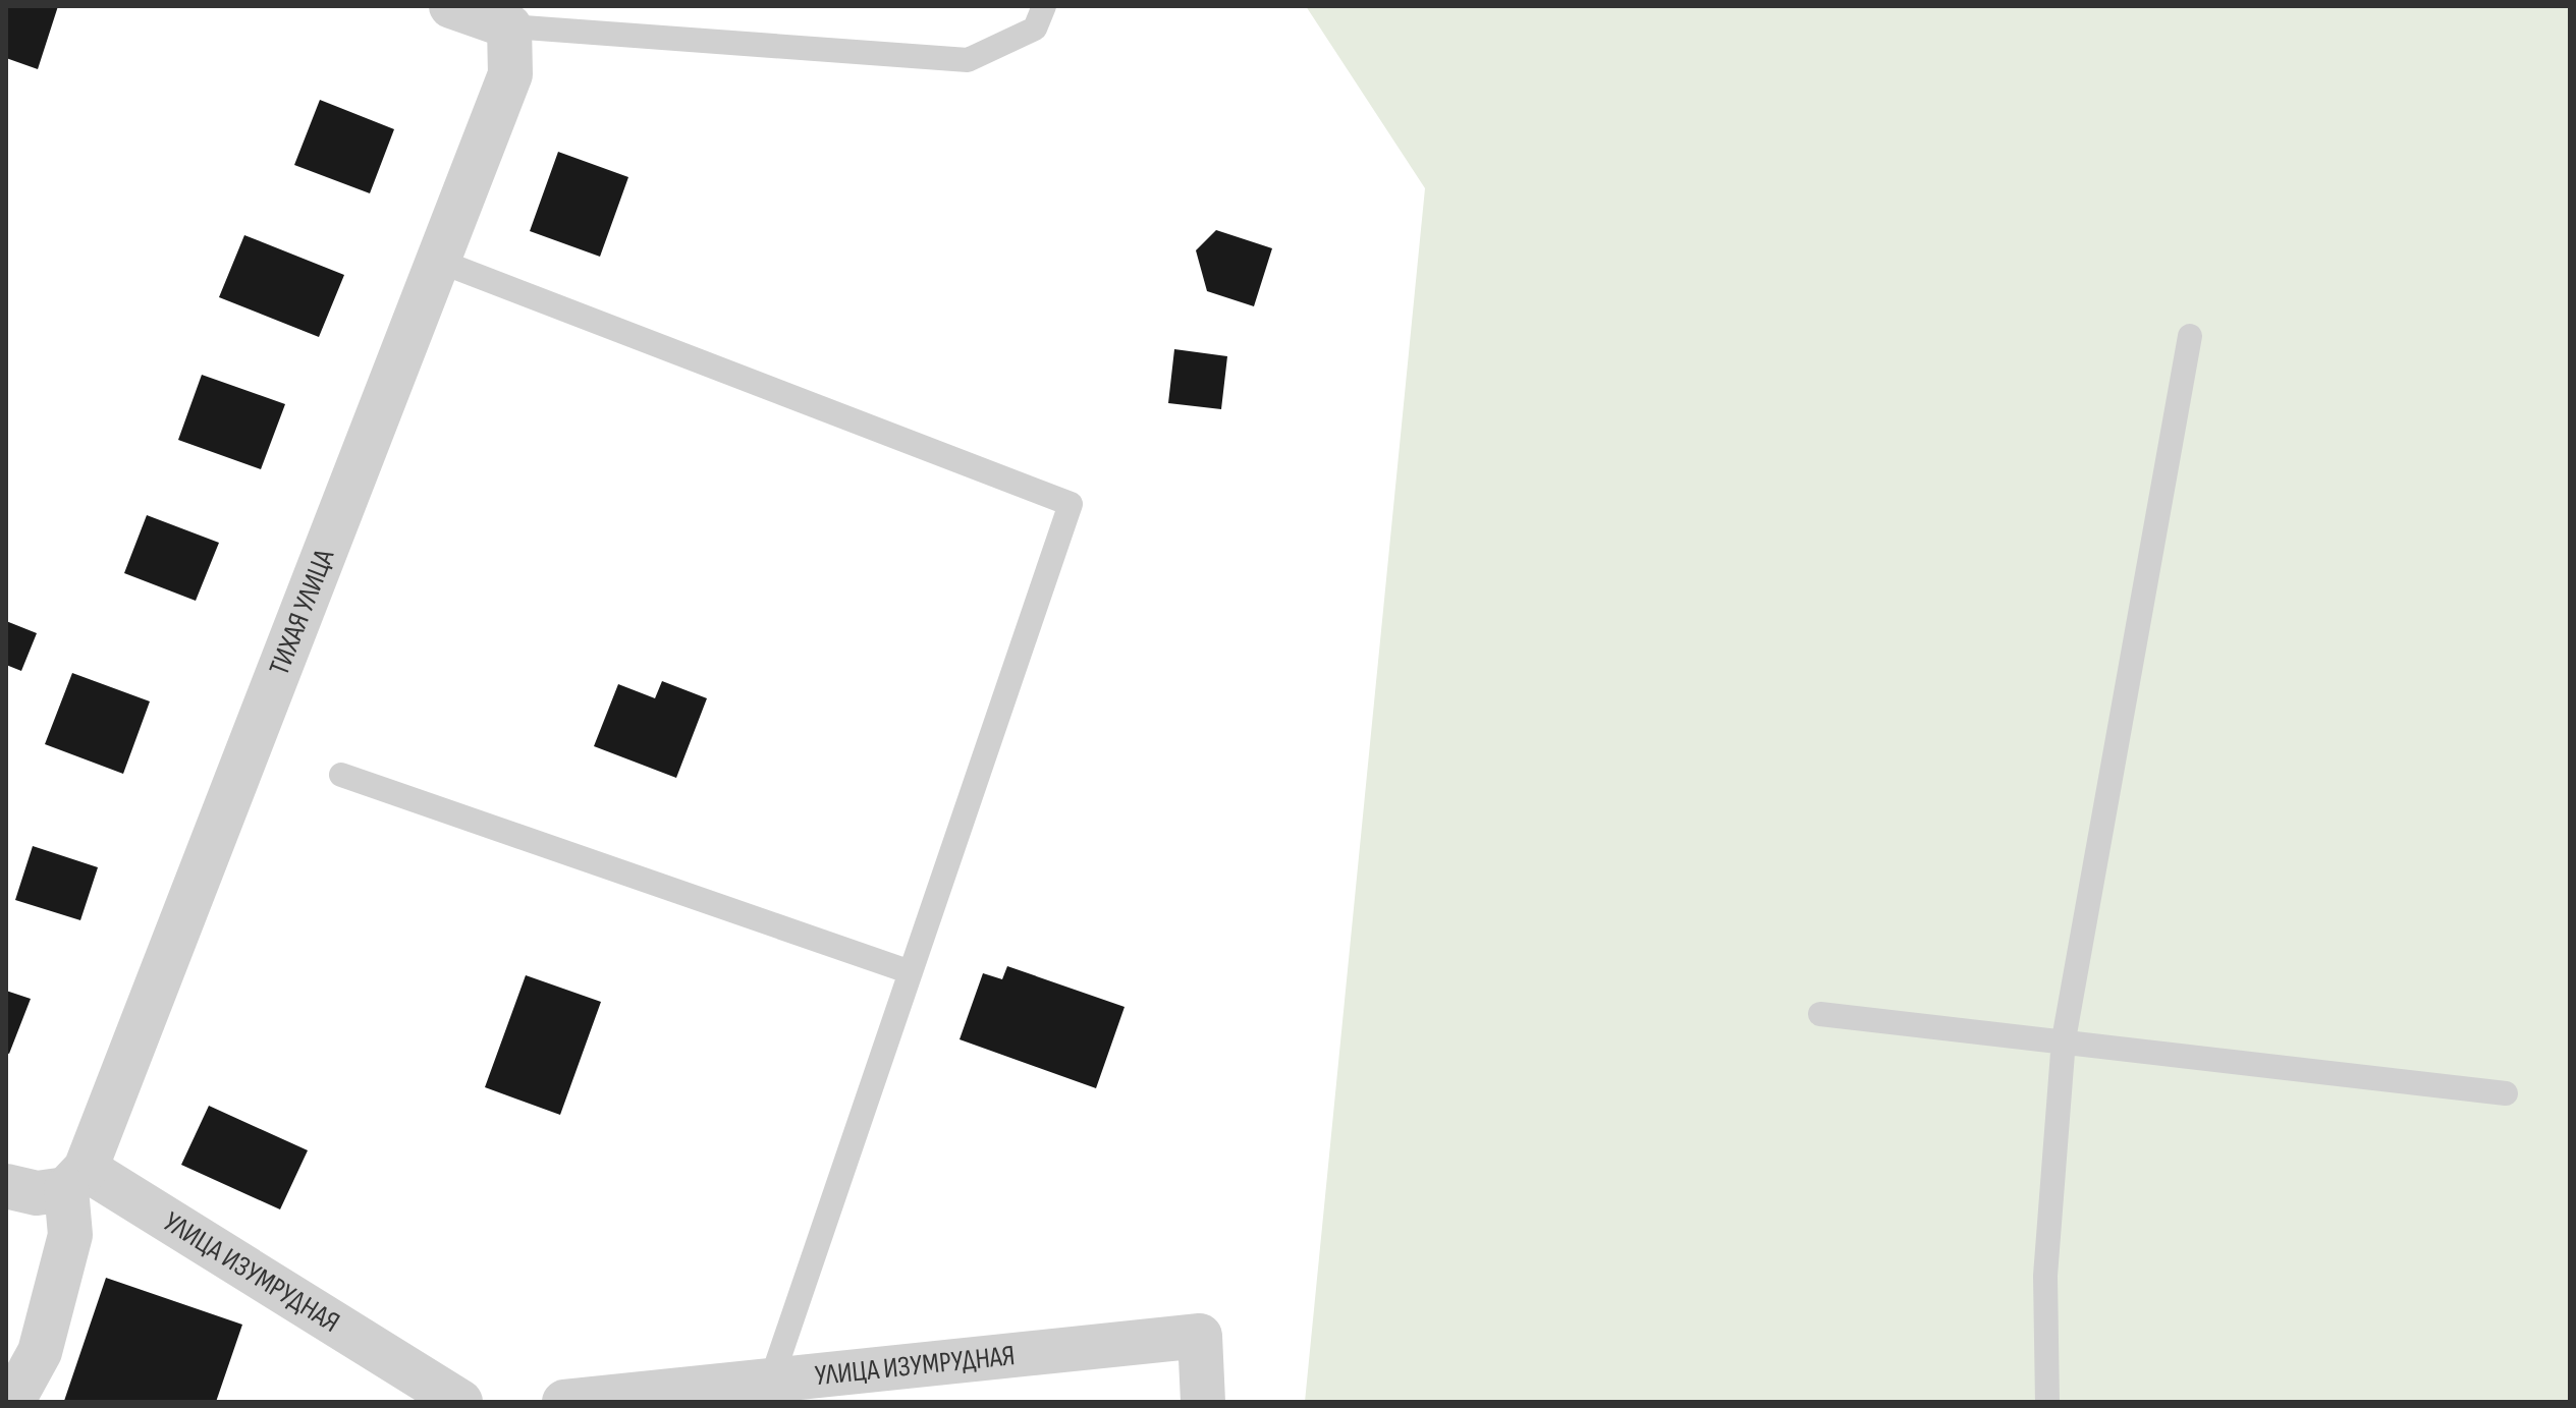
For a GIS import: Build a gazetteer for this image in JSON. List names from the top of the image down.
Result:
{
  "streets": {
    "street": ["ТИХАЯ УЛИЦА", "УЛИЦА ИЗУМРУДНАЯ"]
  },
  "crossings": [
    ["ТИХАЯ УЛИЦА", "УЛИЦА ИЗУМРУДНАЯ"]
  ]
}
